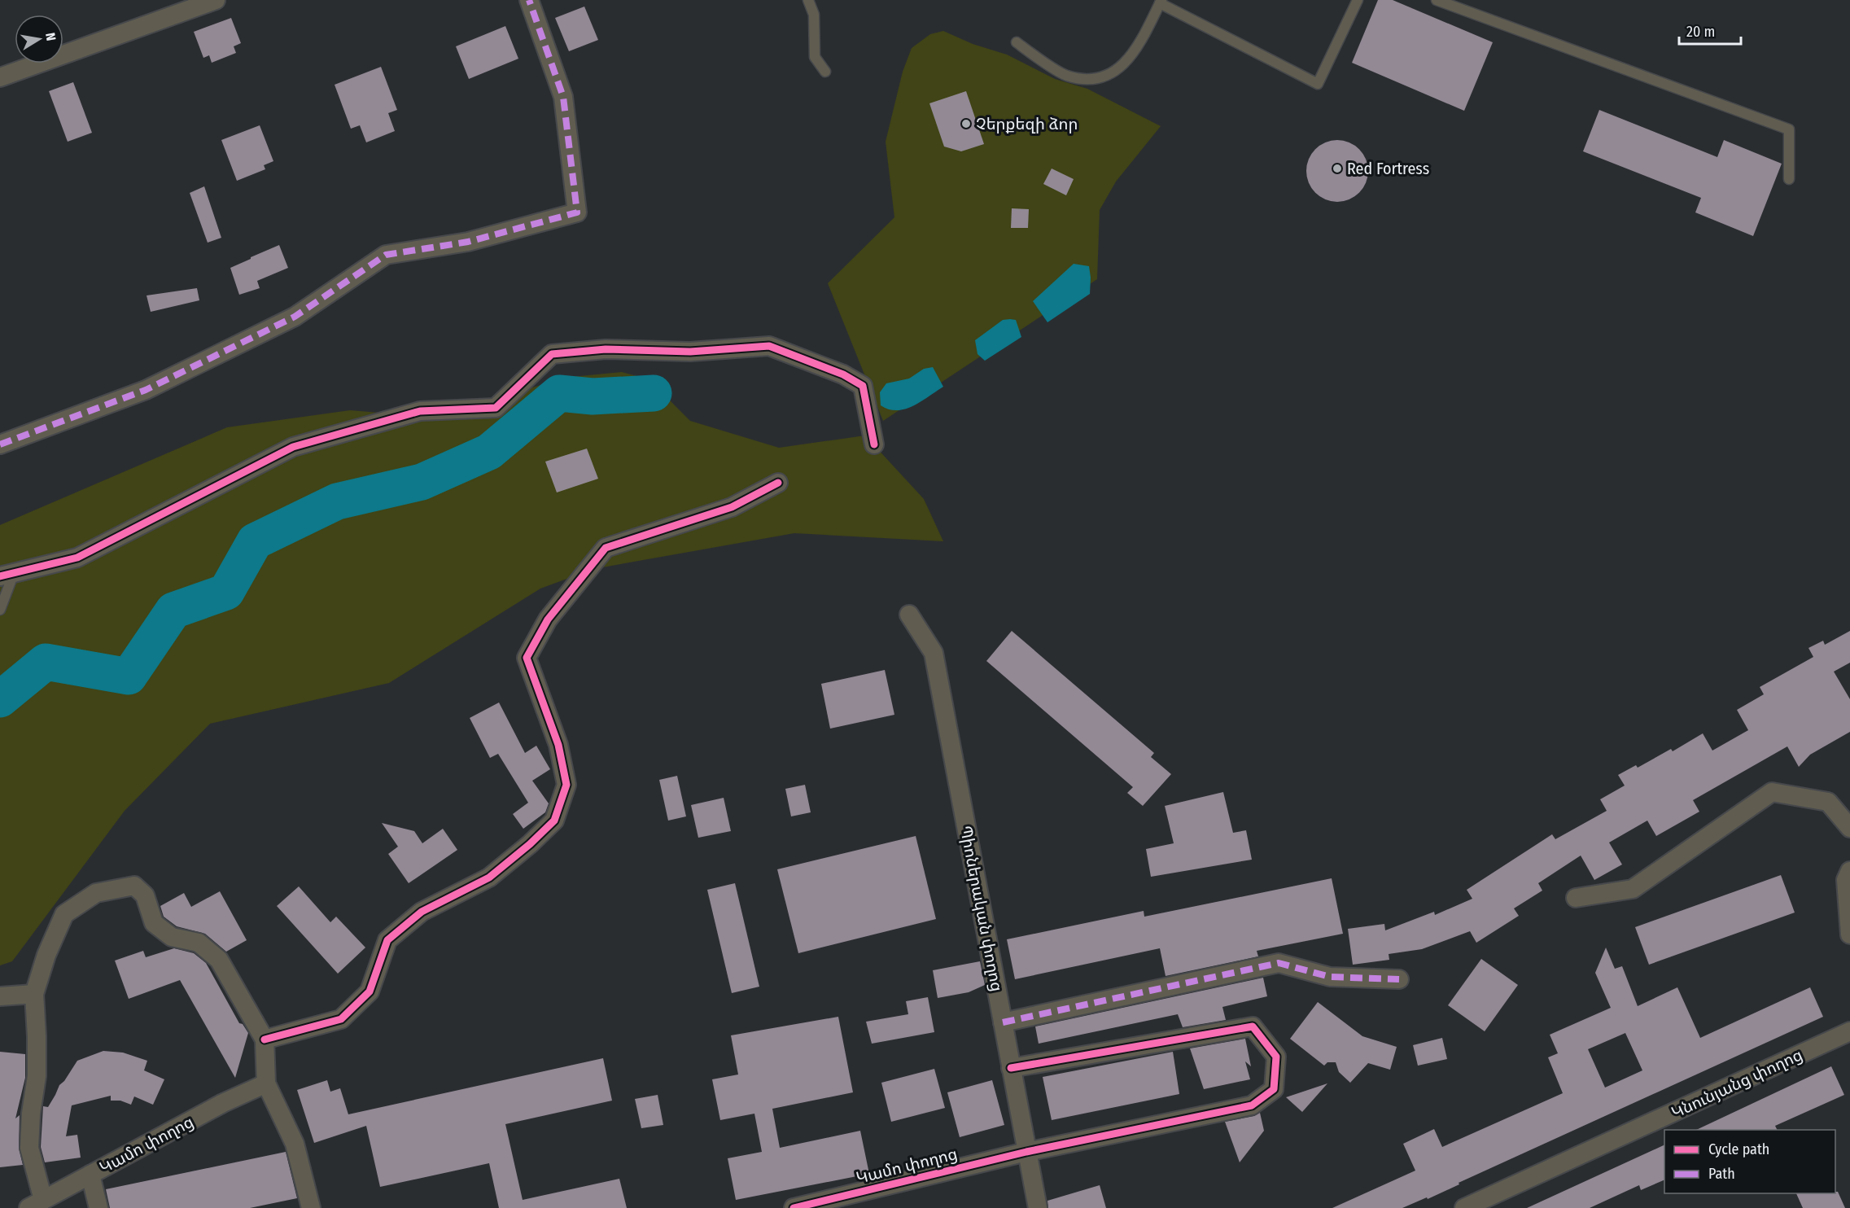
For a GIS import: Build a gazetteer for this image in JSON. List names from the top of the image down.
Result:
{
  "streets": {
    "street": ["Պիոներական փողոց", "Կնունյանց փողոց", "Կամո փողոց"]
  },
  "crossings": [
    ["Պիոներական փողոց", "Կամո փողոց"]
  ],
  "places": ["Չերքեզի ձոր", "Red Fortress"],
  "legend": ["Cycle path", "Path"],
  "scale_bar": "20 m",
  "north": "right"
}
